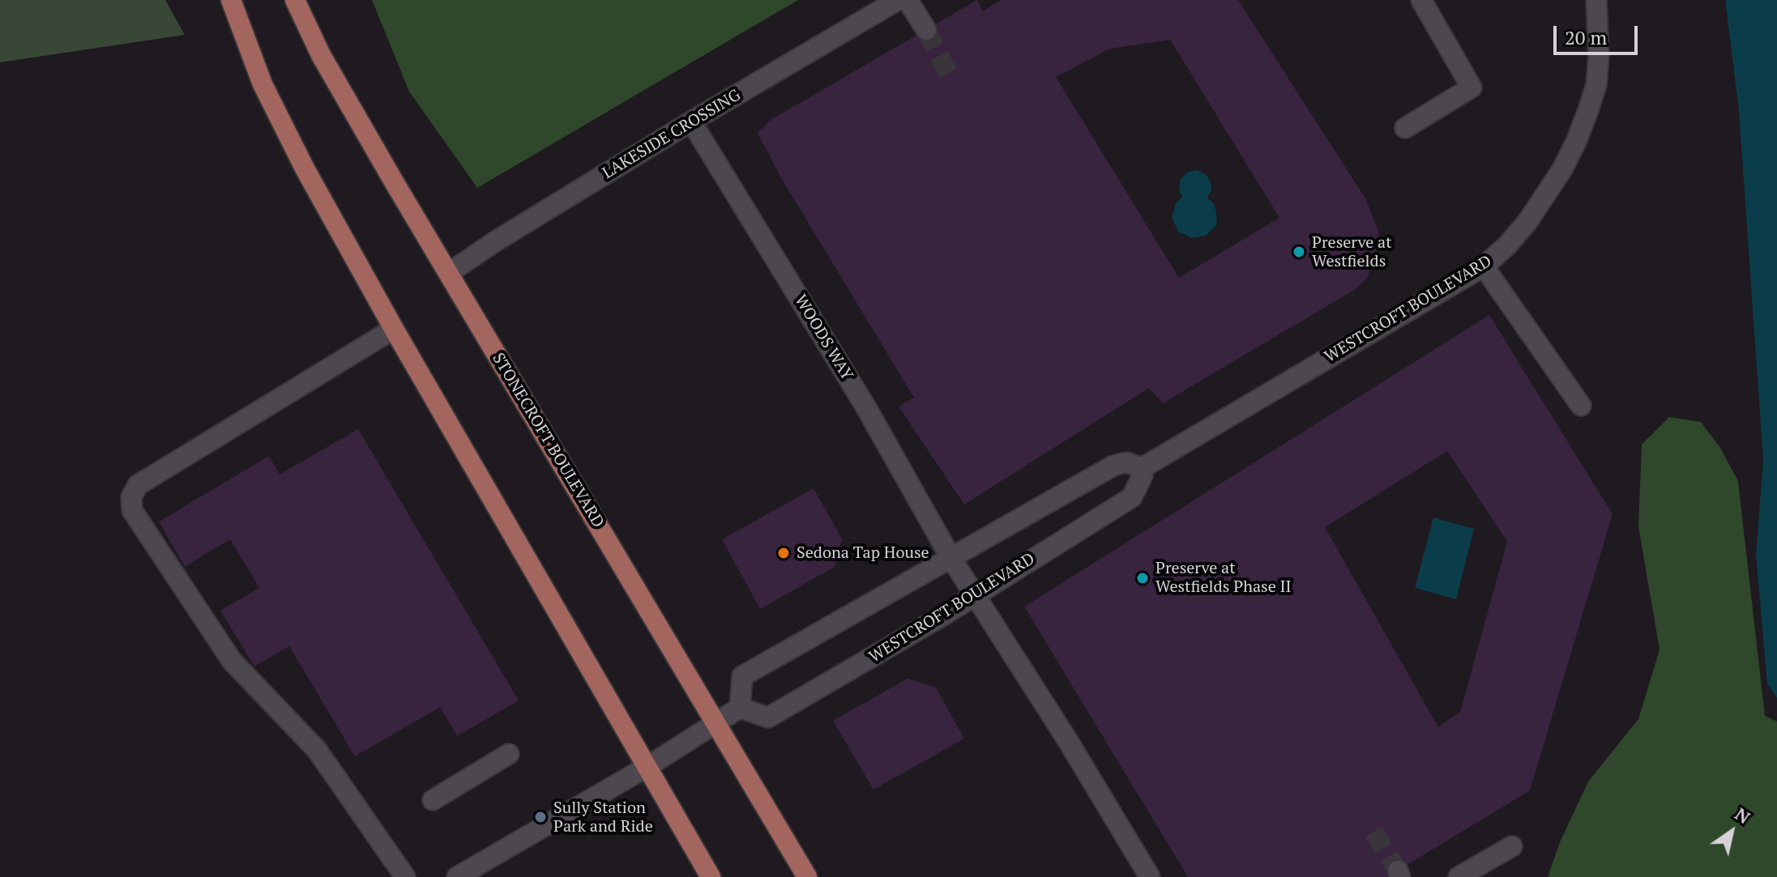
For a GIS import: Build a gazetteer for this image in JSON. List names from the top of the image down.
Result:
{
  "streets": {
    "main road": ["STONECROFT BOULEVARD"],
    "street": ["LAKESIDE CROSSING", "WESTCROFT BOULEVARD", "WOODS WAY"]
  },
  "crossings": [
    ["LAKESIDE CROSSING", "WOODS WAY"],
    ["LAKESIDE CROSSING", "STONECROFT BOULEVARD"],
    ["WESTCROFT BOULEVARD", "WOODS WAY"]
  ],
  "places": [
    "Preserve at Westfields",
    "Sedona Tap House",
    "Preserve at Westfields Phase II",
    "Sully Station Park and Ride"
  ],
  "scale_bar": "20 m",
  "north": "top right"
}
